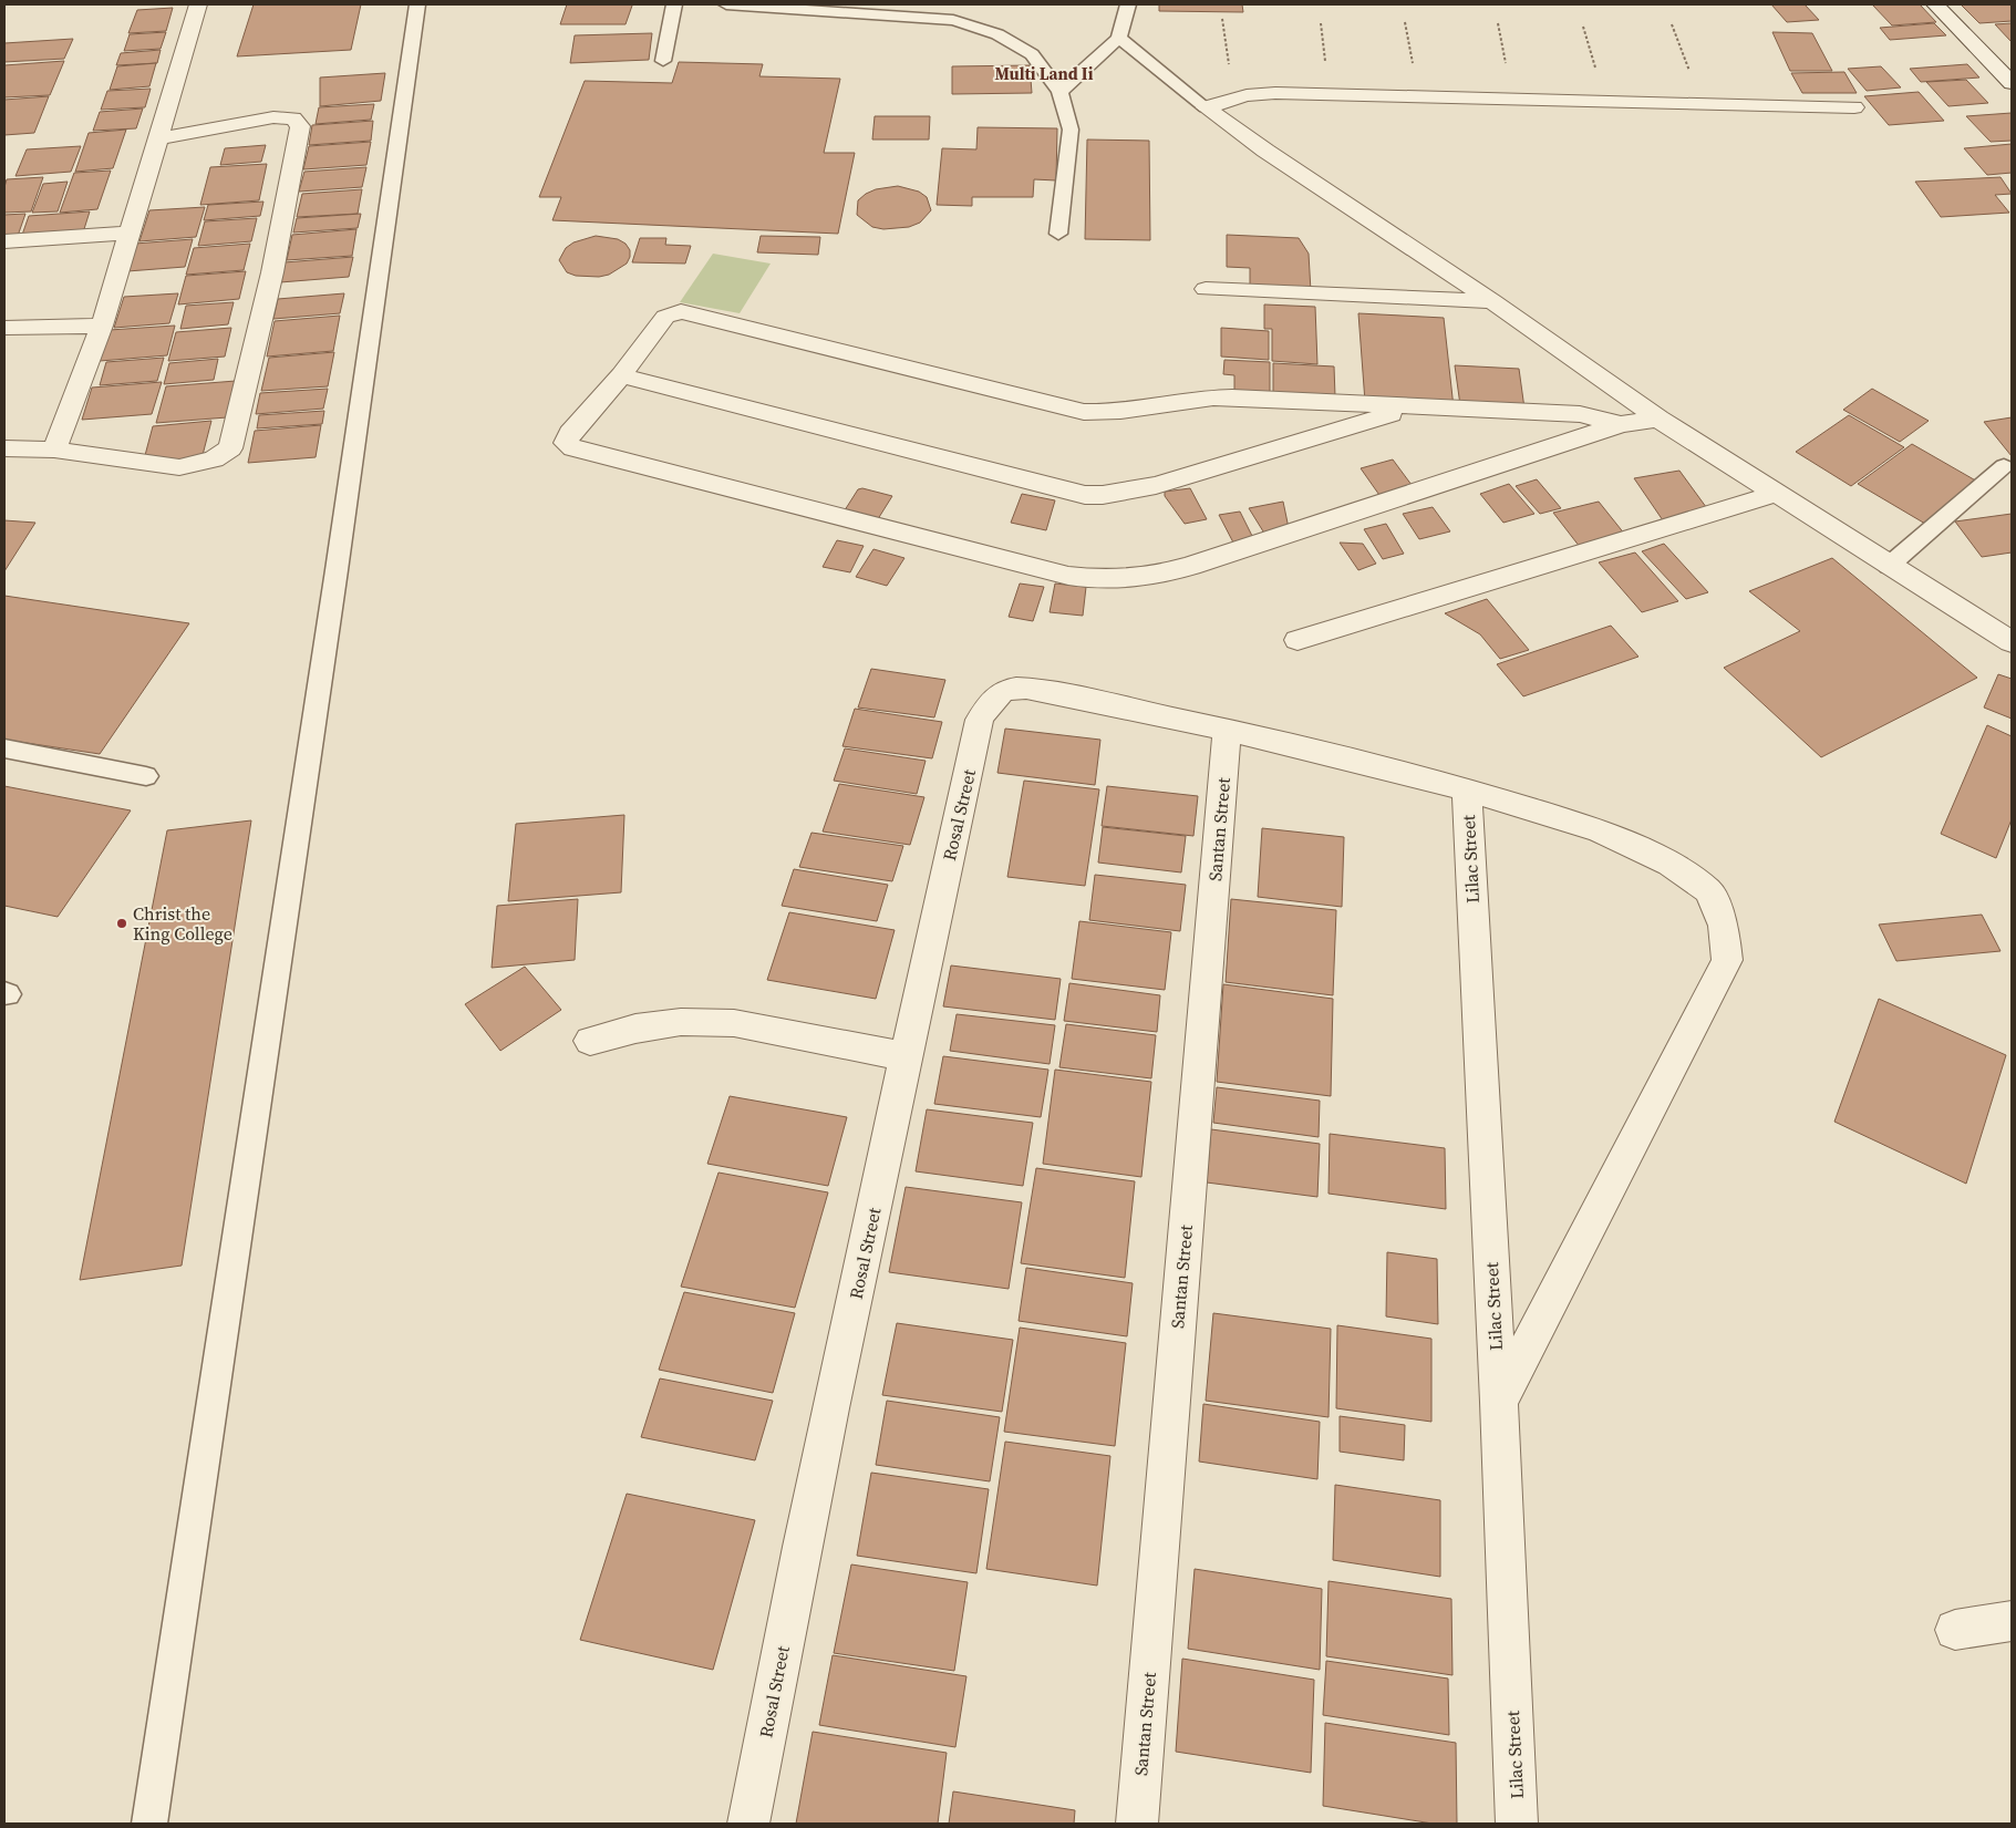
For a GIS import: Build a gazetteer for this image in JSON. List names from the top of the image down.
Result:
{
  "streets": {
    "street": ["Rosal Street", "Santan Street", "Lilac Street"]
  },
  "crossings": [
    ["Rosal Street", "Santan Street"]
  ],
  "districts": ["Multi Land Ii"],
  "places": ["Christ the King College"]
}
